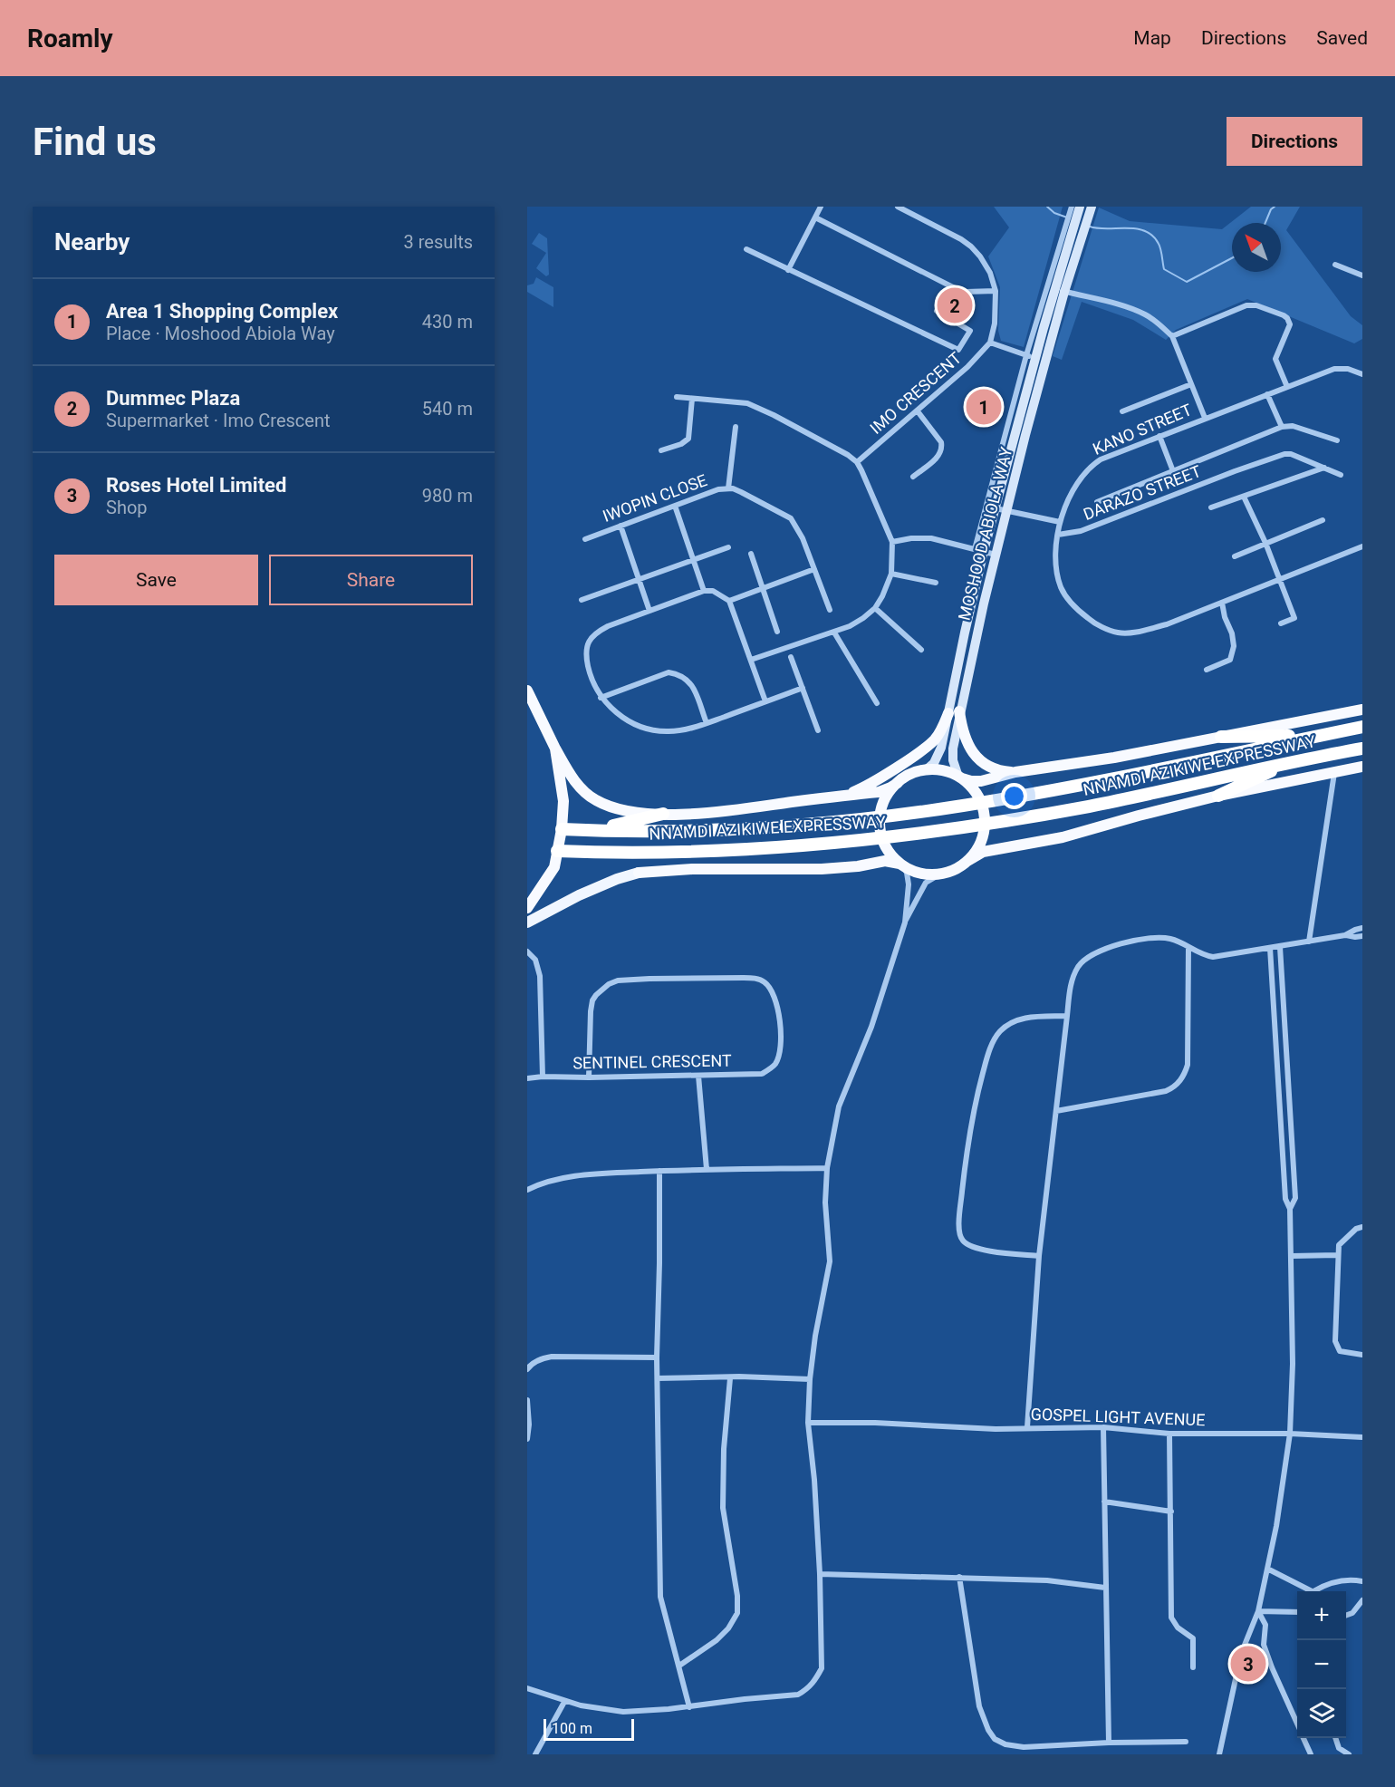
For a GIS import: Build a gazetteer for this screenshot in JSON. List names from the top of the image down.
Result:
{
  "streets": {
    "highway": ["NNAMDI AZIKIWE EXPRESSWAY"],
    "main road": ["MOSHOOD ABIOLA WAY"],
    "street": [
      "IMO CRESCENT",
      "KANO STREET",
      "DARAZO STREET",
      "IWOPIN CLOSE",
      "SENTINEL CRESCENT",
      "GOSPEL LIGHT AVENUE"
    ]
  },
  "crossings": [
    ["KANO STREET", "DARAZO STREET"],
    ["MOSHOOD ABIOLA WAY", "NNAMDI AZIKIWE EXPRESSWAY"]
  ],
  "scale_bar": "100 m",
  "north": "top left",
  "page": {
    "header": "Roamly",
    "nav": ["Map", "Directions", "Saved"],
    "buttons": [
      "Directions",
      ["Save", "Share"]
    ],
    "title": "Find us",
    "heading": ["Nearby", "3 results"],
    "list": [
      {
        "mark": "1",
        "name": "Area 1 Shopping Complex",
        "note": "Place · Moshood Abiola Way",
        "value": "430 m"
      },
      {
        "mark": "2",
        "name": "Dummec Plaza",
        "note": "Supermarket · Imo Crescent",
        "value": "540 m"
      },
      {
        "mark": "3",
        "name": "Roses Hotel Limited",
        "note": "Shop",
        "value": "980 m"
      }
    ],
    "pins": ["2", "1", "3"],
    "map_buttons": ["+", "−"],
    "scale": "100 m"
  }
}
